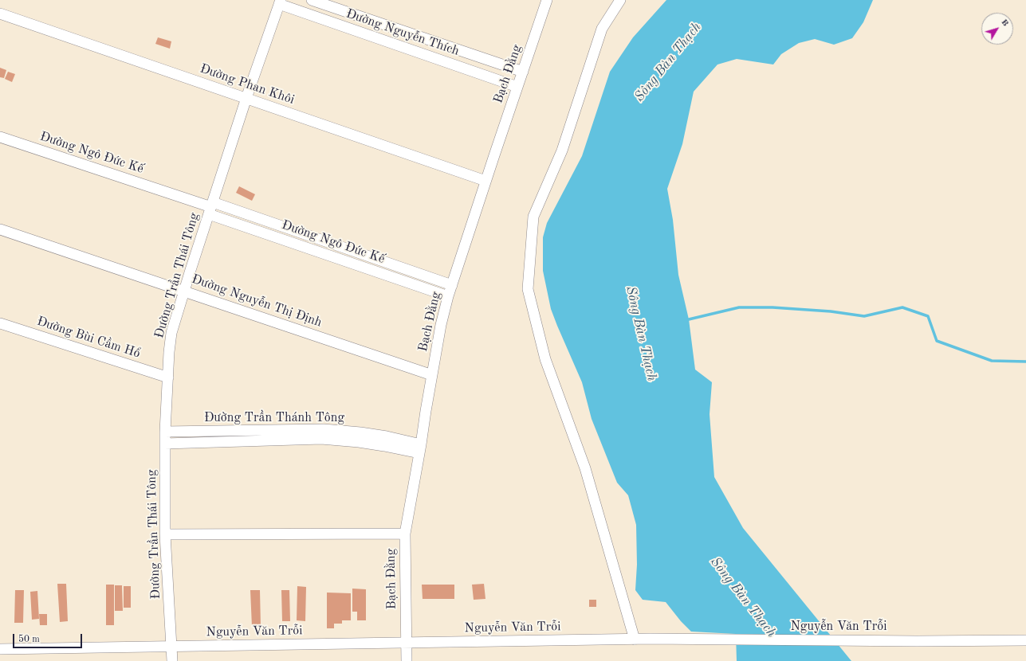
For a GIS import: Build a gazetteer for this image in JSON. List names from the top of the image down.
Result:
{
  "streets": {
    "street": [
      "Đường Nguyễn Thích",
      "Bạch Đằng",
      "Đường Phan Khôi",
      "Đường Ngô Đức Kế",
      "Đường Trần Thái Tông",
      "Đường Nguyễn Thị Định",
      "Đường Bùi Cầm Hổ",
      "Đường Trần Thánh Tông",
      "Nguyễn Văn Trỗi"
    ]
  },
  "crossings": [
    ["Đường Nguyễn Thích", "Bạch Đằng"],
    ["Đường Nguyễn Thích", "Đường Trần Thái Tông"],
    ["Bạch Đằng", "Đường Phan Khôi"],
    ["Bạch Đằng", "Đường Ngô Đức Kế"],
    ["Bạch Đằng", "Đường Nguyễn Thị Định"],
    ["Bạch Đằng", "Đường Trần Thánh Tông"],
    ["Bạch Đằng", "Nguyễn Văn Trỗi"],
    ["Đường Phan Khôi", "Đường Trần Thái Tông"],
    ["Đường Ngô Đức Kế", "Đường Trần Thái Tông"],
    ["Đường Trần Thái Tông", "Đường Nguyễn Thị Định"],
    ["Đường Trần Thái Tông", "Đường Bùi Cầm Hổ"],
    ["Đường Trần Thái Tông", "Đường Trần Thánh Tông"],
    ["Đường Trần Thái Tông", "Nguyễn Văn Trỗi"]
  ],
  "water": ["Sông Bàn Thạch"],
  "scale_bar": "50 m",
  "north": "top right"
}
